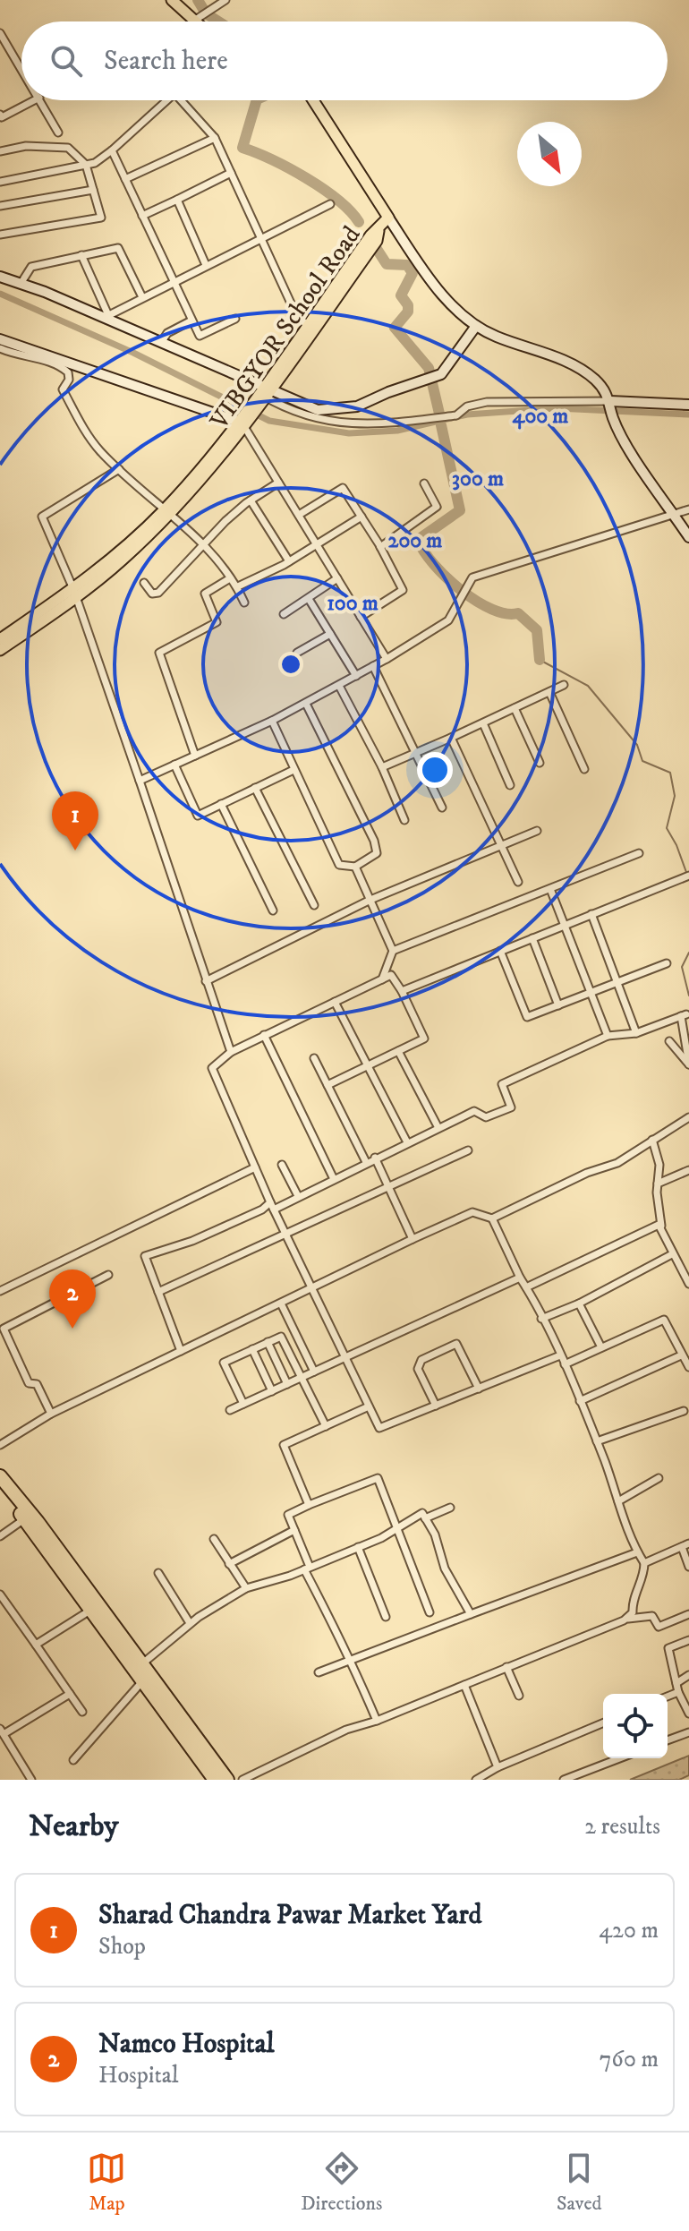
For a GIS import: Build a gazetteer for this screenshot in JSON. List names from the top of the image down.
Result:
{
  "streets": {
    "main road": ["VIBGYOR School Road"]
  },
  "north": "bottom right",
  "page": {
    "search": "Search here",
    "pins": ["1", "2"],
    "heading": ["Nearby", "2 results"],
    "list": [
      {
        "mark": "1",
        "name": "Sharad Chandra Pawar Market Yard",
        "note": "Shop",
        "value": "420 m"
      },
      {
        "mark": "2",
        "name": "Namco Hospital",
        "note": "Hospital",
        "value": "760 m"
      }
    ],
    "nav": ["Map", "Directions", "Saved"]
  },
  "rings": [
    "400 m",
    "300 m",
    "200 m",
    "100 m"
  ]
}
